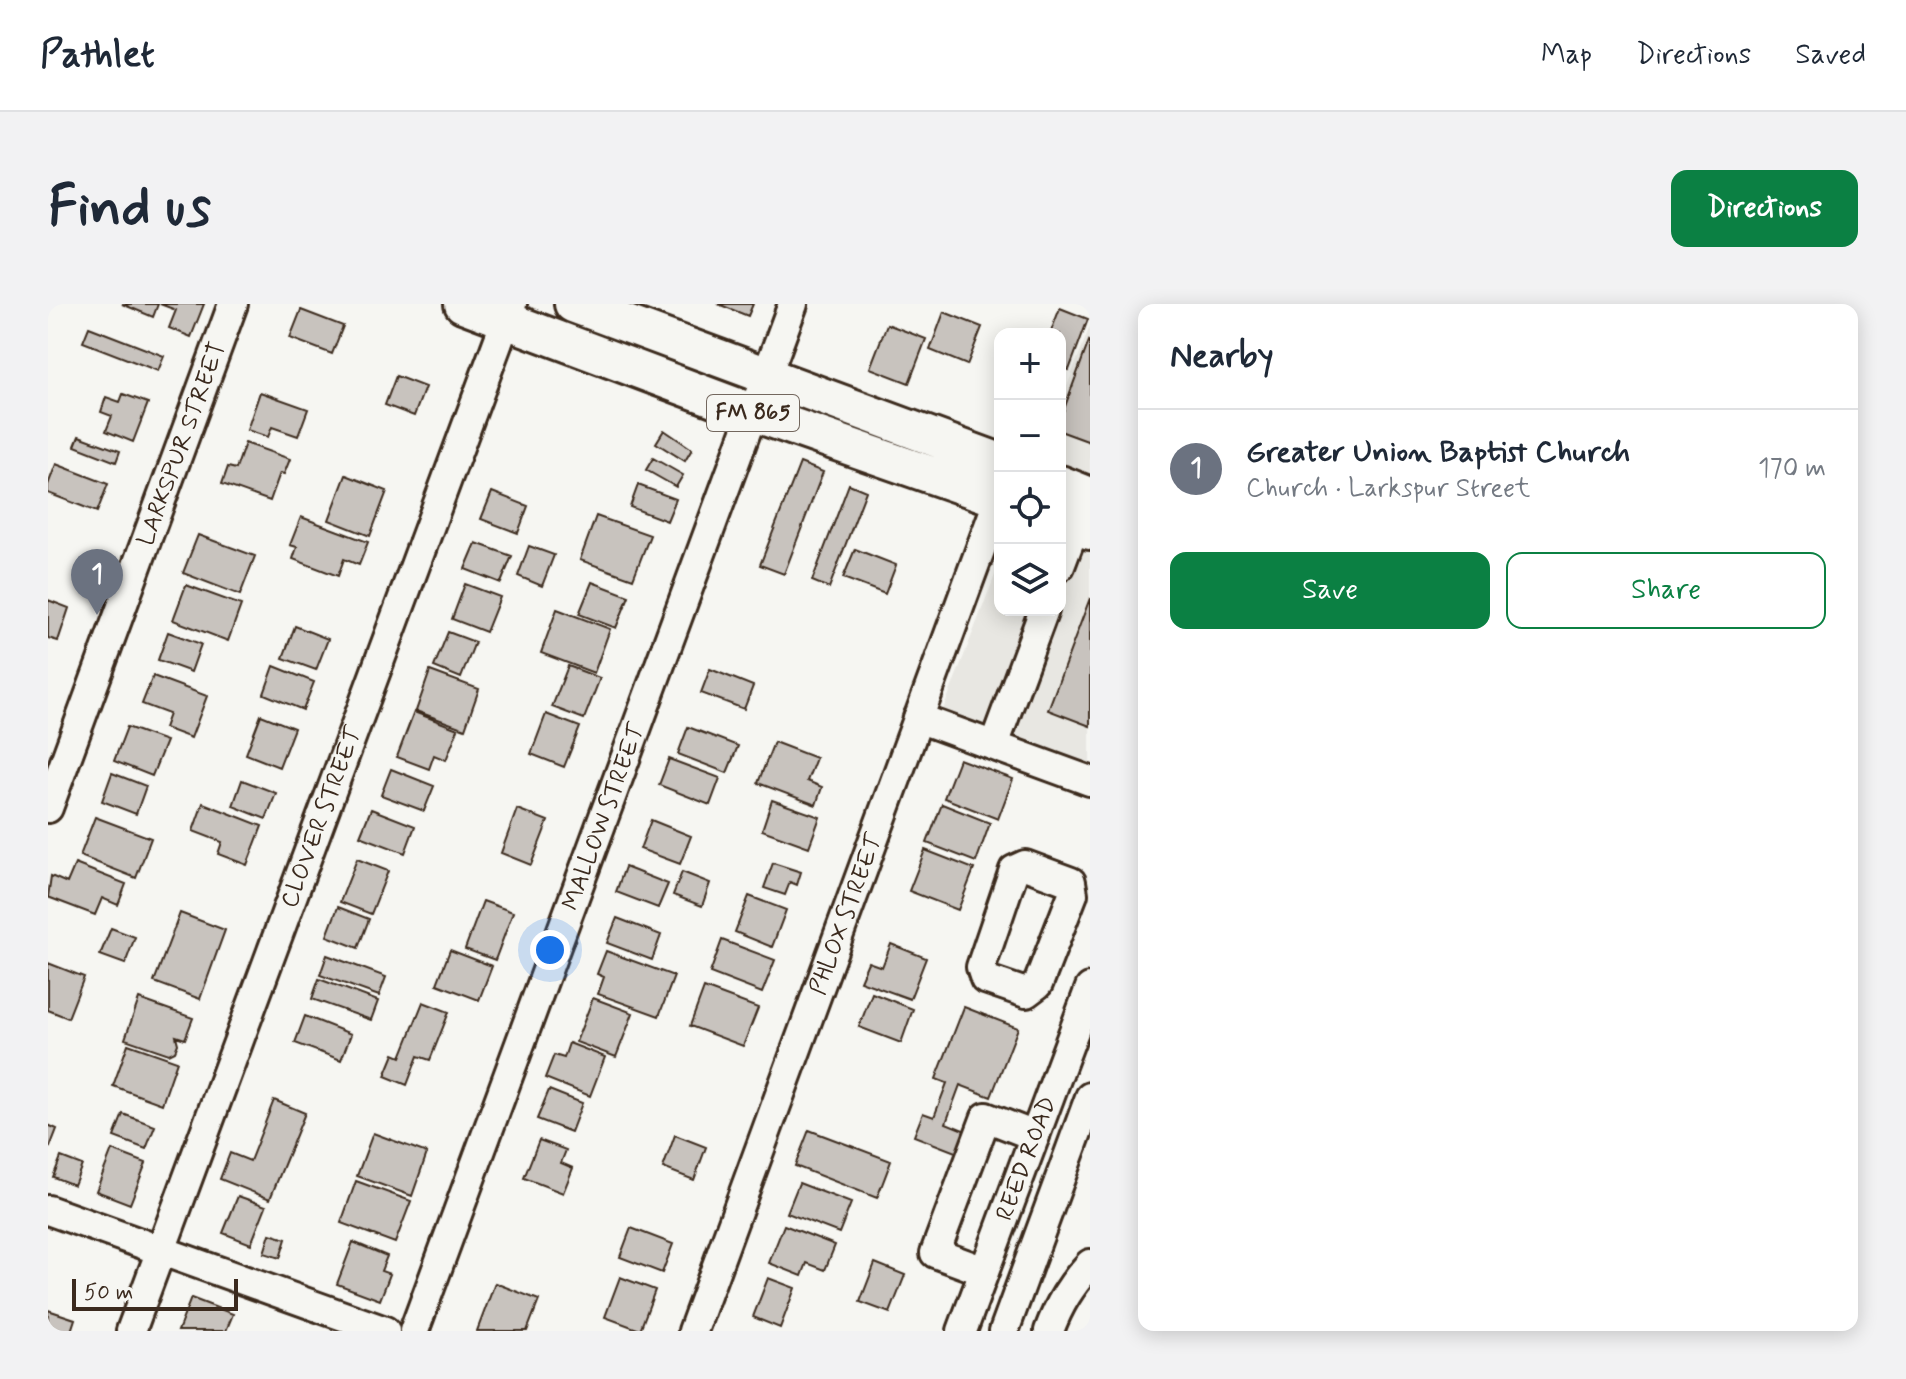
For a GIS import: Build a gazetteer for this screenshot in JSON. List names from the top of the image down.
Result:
{
  "streets": {
    "main road": ["FM 865"],
    "street": [
      "LARKSPUR STREET",
      "CLOVER STREET",
      "MALLOW STREET",
      "PHLOX STREET",
      "REED ROAD"
    ]
  },
  "crossings": [
    ["FM 865", "CLOVER STREET"],
    ["FM 865", "MALLOW STREET"]
  ],
  "scale_bar": "50 m",
  "page": {
    "header": "Pathlet",
    "nav": ["Map", "Directions", "Saved"],
    "buttons": [
      "Directions",
      ["Save", "Share"]
    ],
    "title": "Find us",
    "heading": "Nearby",
    "map_buttons": ["+", "−"],
    "list": [
      {
        "mark": "1",
        "name": "Greater Union Baptist Church",
        "note": "Church · Larkspur Street",
        "value": "170 m"
      }
    ],
    "pins": "1",
    "scale": "50 m"
  }
}
